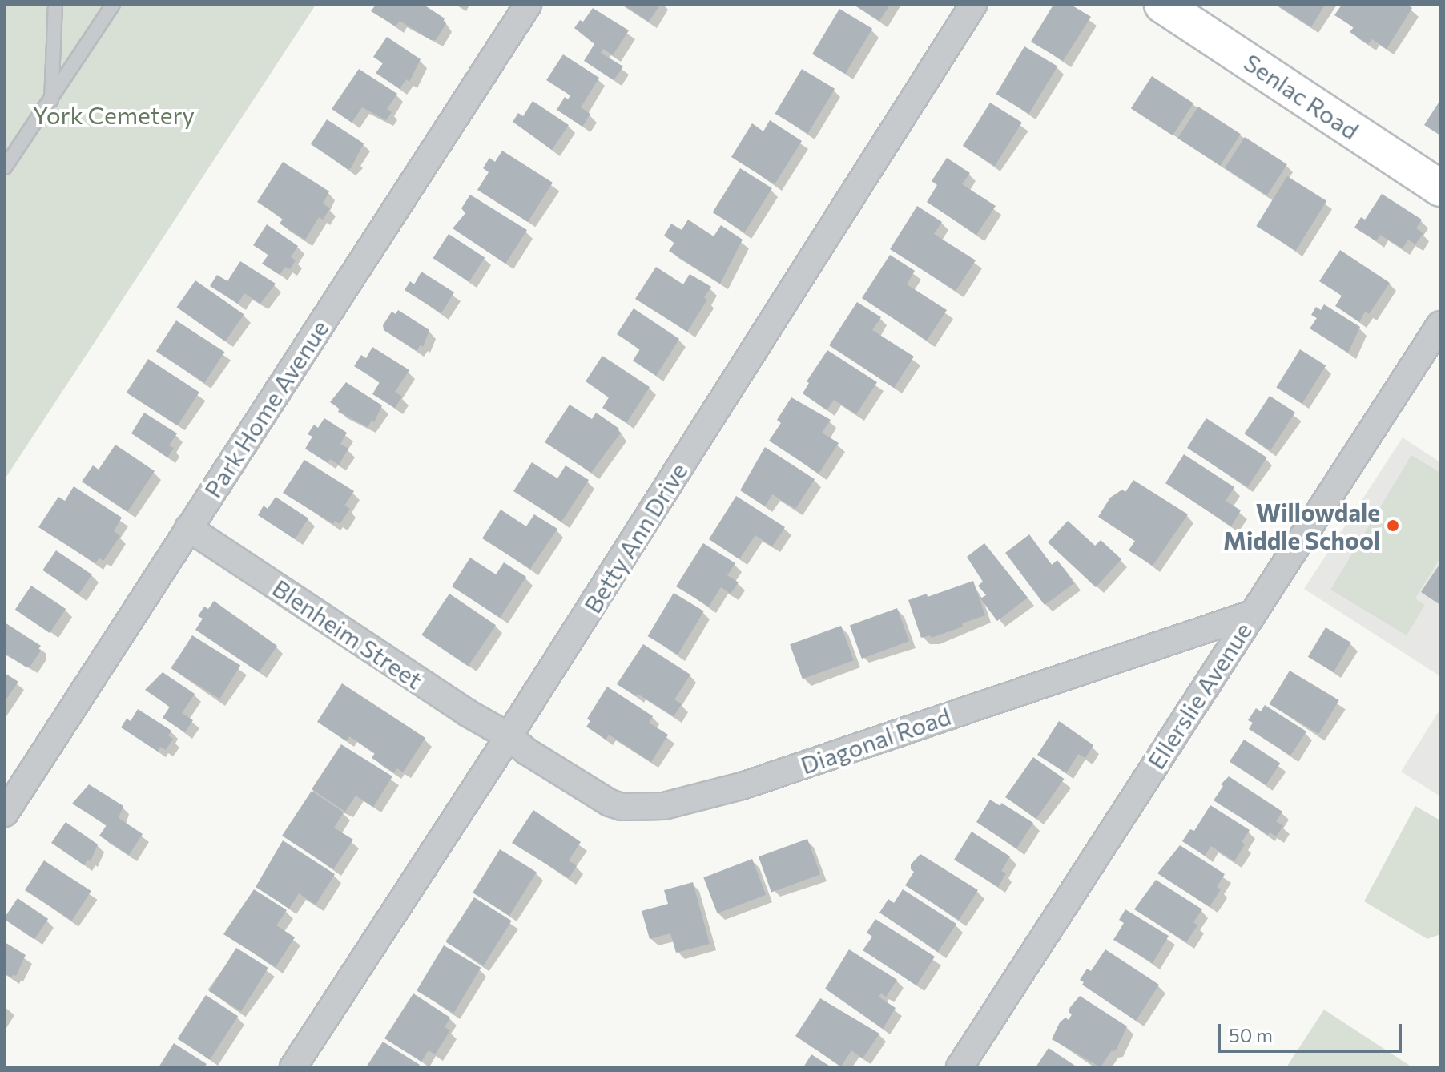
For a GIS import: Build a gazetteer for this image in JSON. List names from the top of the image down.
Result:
{
  "streets": {
    "street": [
      "Senlac Road",
      "Park Home Avenue",
      "Betty Ann Drive",
      "Blenheim Street",
      "Ellerslie Avenue",
      "Diagonal Road"
    ]
  },
  "crossings": [
    ["Park Home Avenue", "Blenheim Street"],
    ["Betty Ann Drive", "Blenheim Street"],
    ["Betty Ann Drive", "Diagonal Road"],
    ["Blenheim Street", "Diagonal Road"],
    ["Ellerslie Avenue", "Diagonal Road"]
  ],
  "parks": ["York Cemetery"],
  "places": ["Willowdale Middle School"],
  "scale_bar": "50 m"
}
